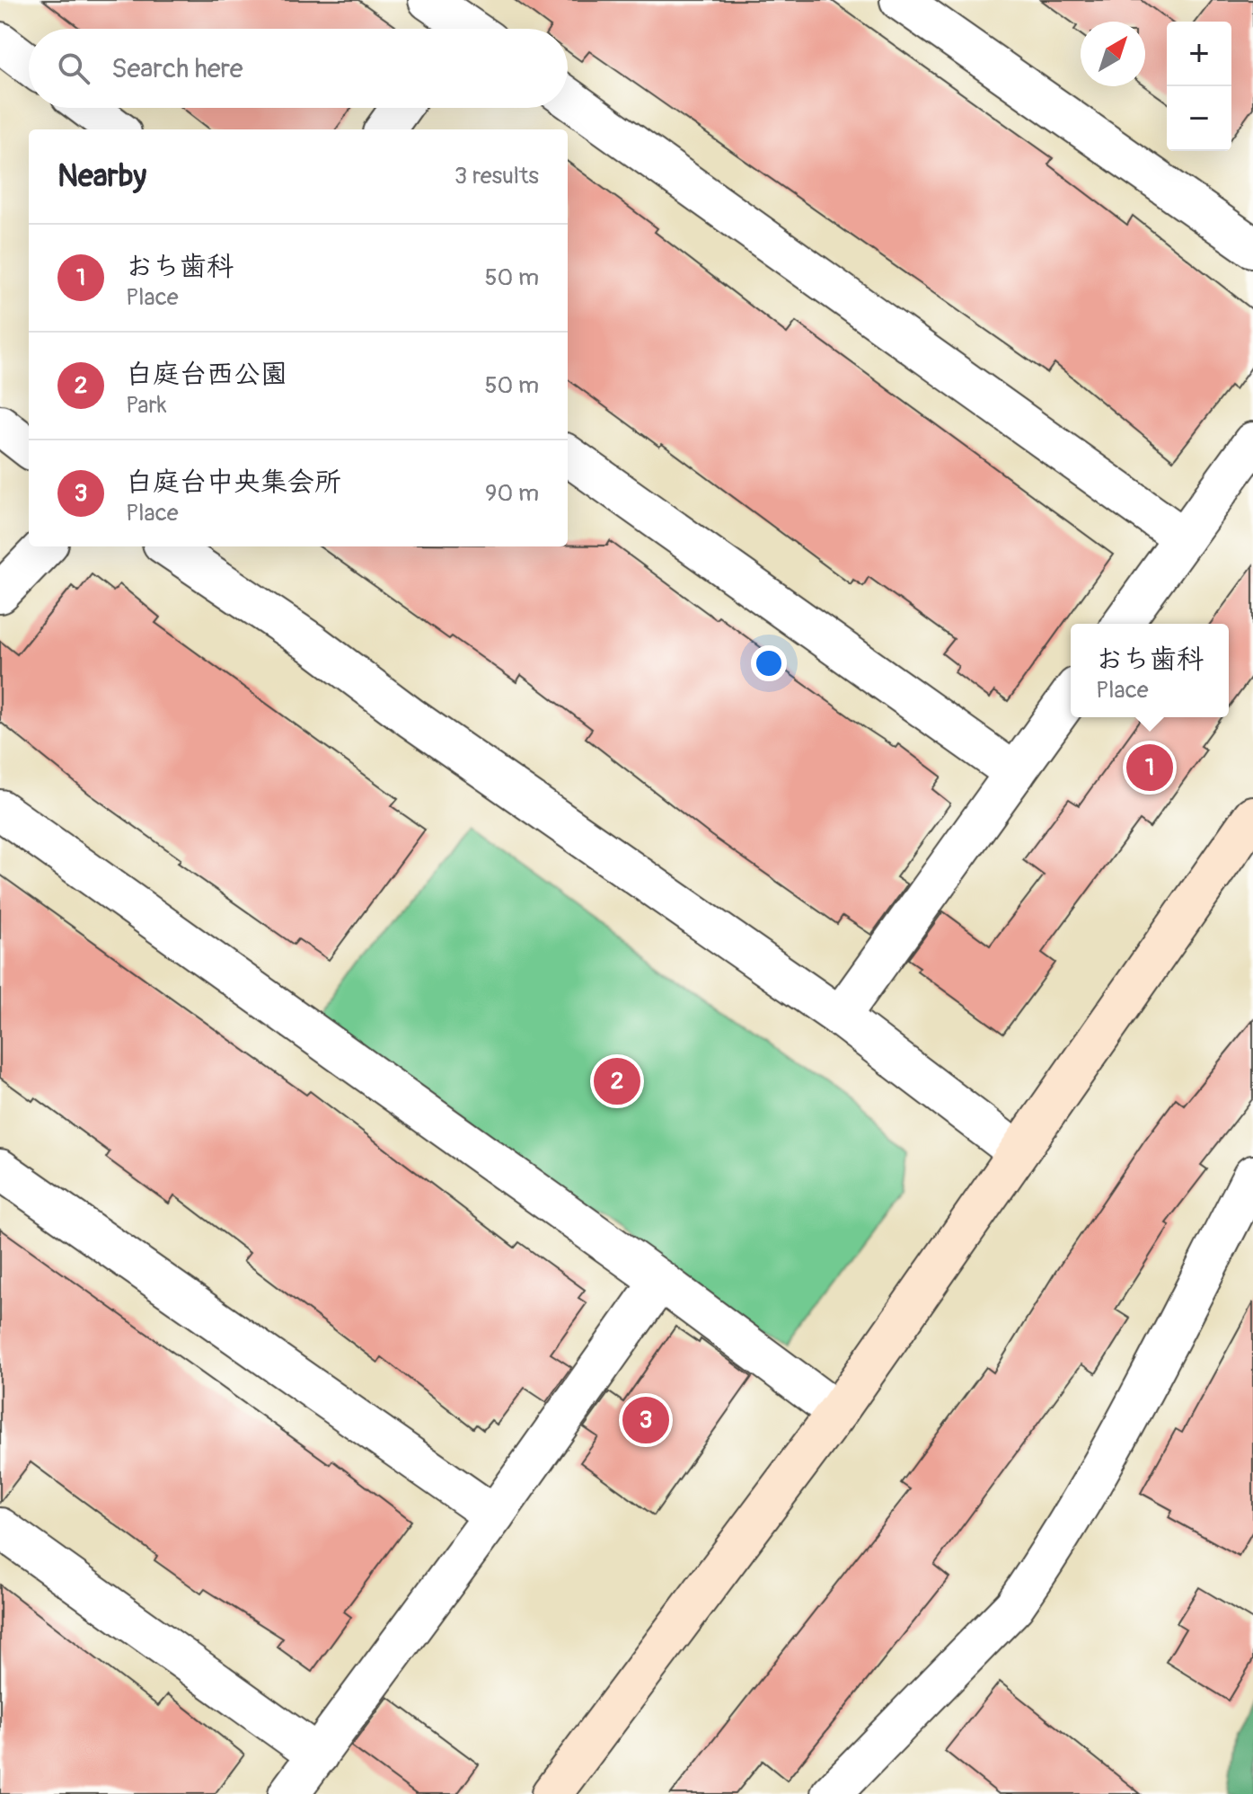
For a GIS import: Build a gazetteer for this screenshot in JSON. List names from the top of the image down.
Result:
{
  "north": "top right",
  "page": {
    "map_buttons": ["+", "−"],
    "search": "Search here",
    "heading": ["Nearby", "3 results"],
    "list": [
      {
        "mark": "1",
        "name": "おち歯科",
        "note": "Place",
        "value": "50 m"
      },
      {
        "mark": "2",
        "name": "白庭台西公園",
        "note": "Park",
        "value": "50 m"
      },
      {
        "mark": "3",
        "name": "白庭台中央集会所",
        "note": "Place",
        "value": "90 m"
      }
    ],
    "popup": ["おち歯科", "Place"],
    "pins": ["1", "2", "3"]
  }
}
